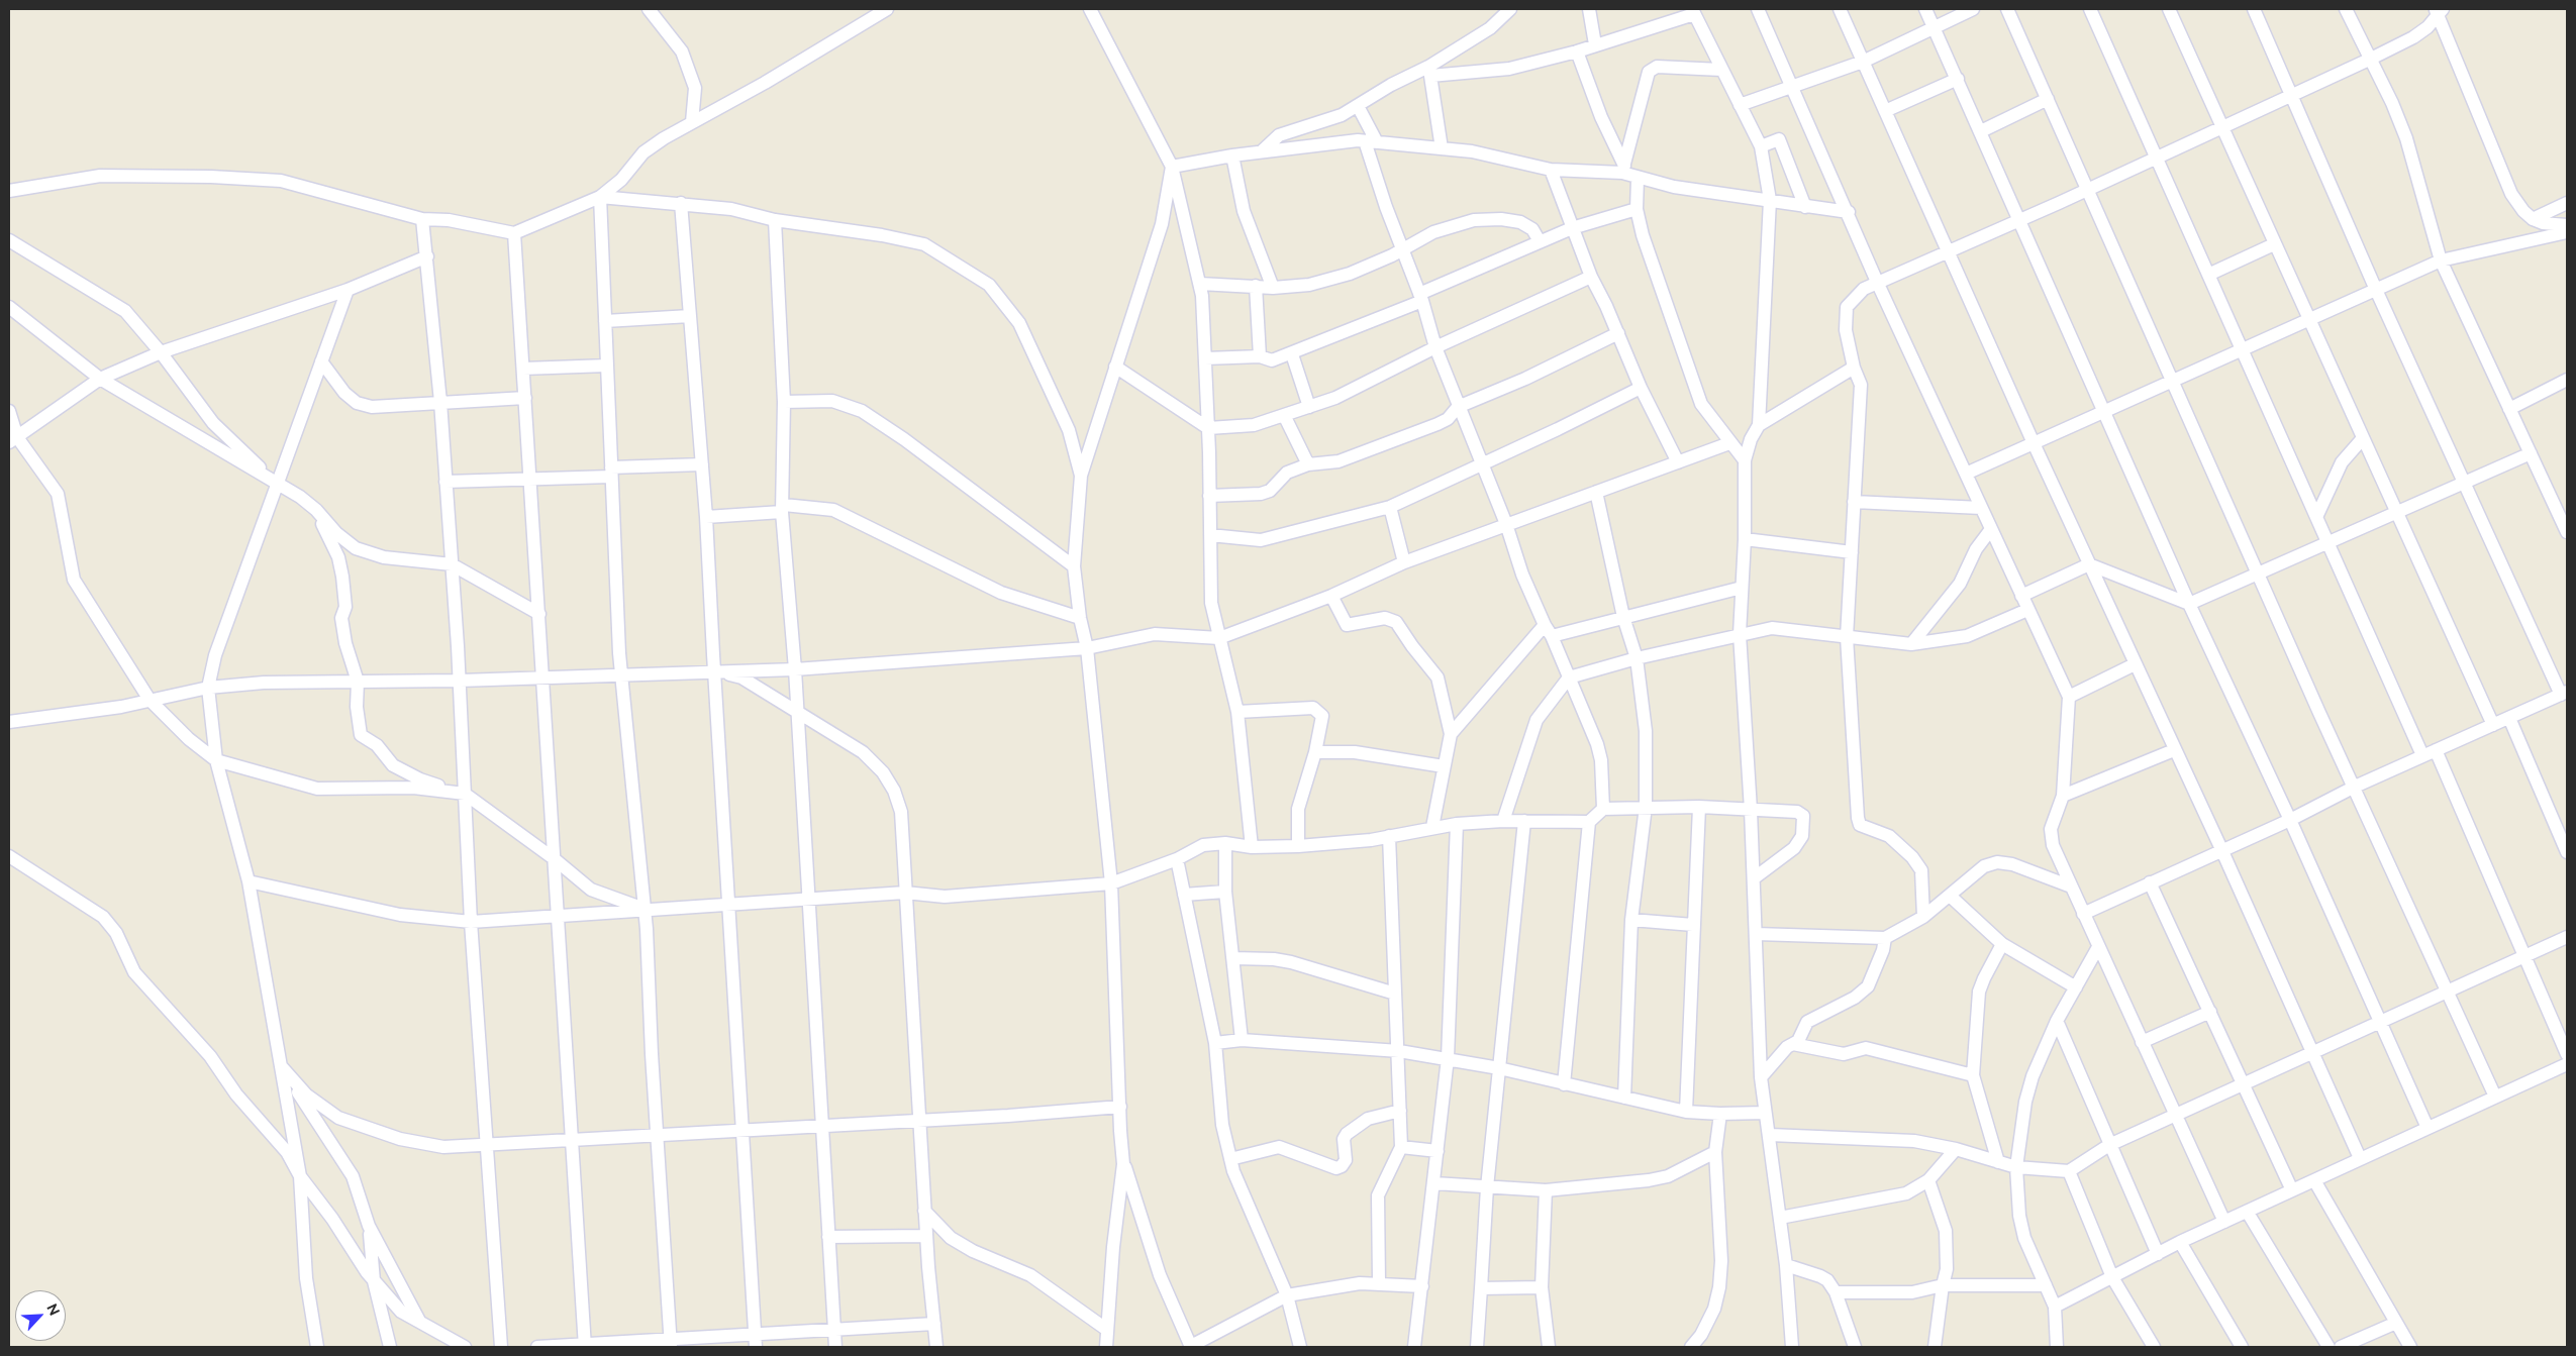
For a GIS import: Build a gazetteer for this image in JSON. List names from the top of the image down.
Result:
{
  "north": "top right"
}
